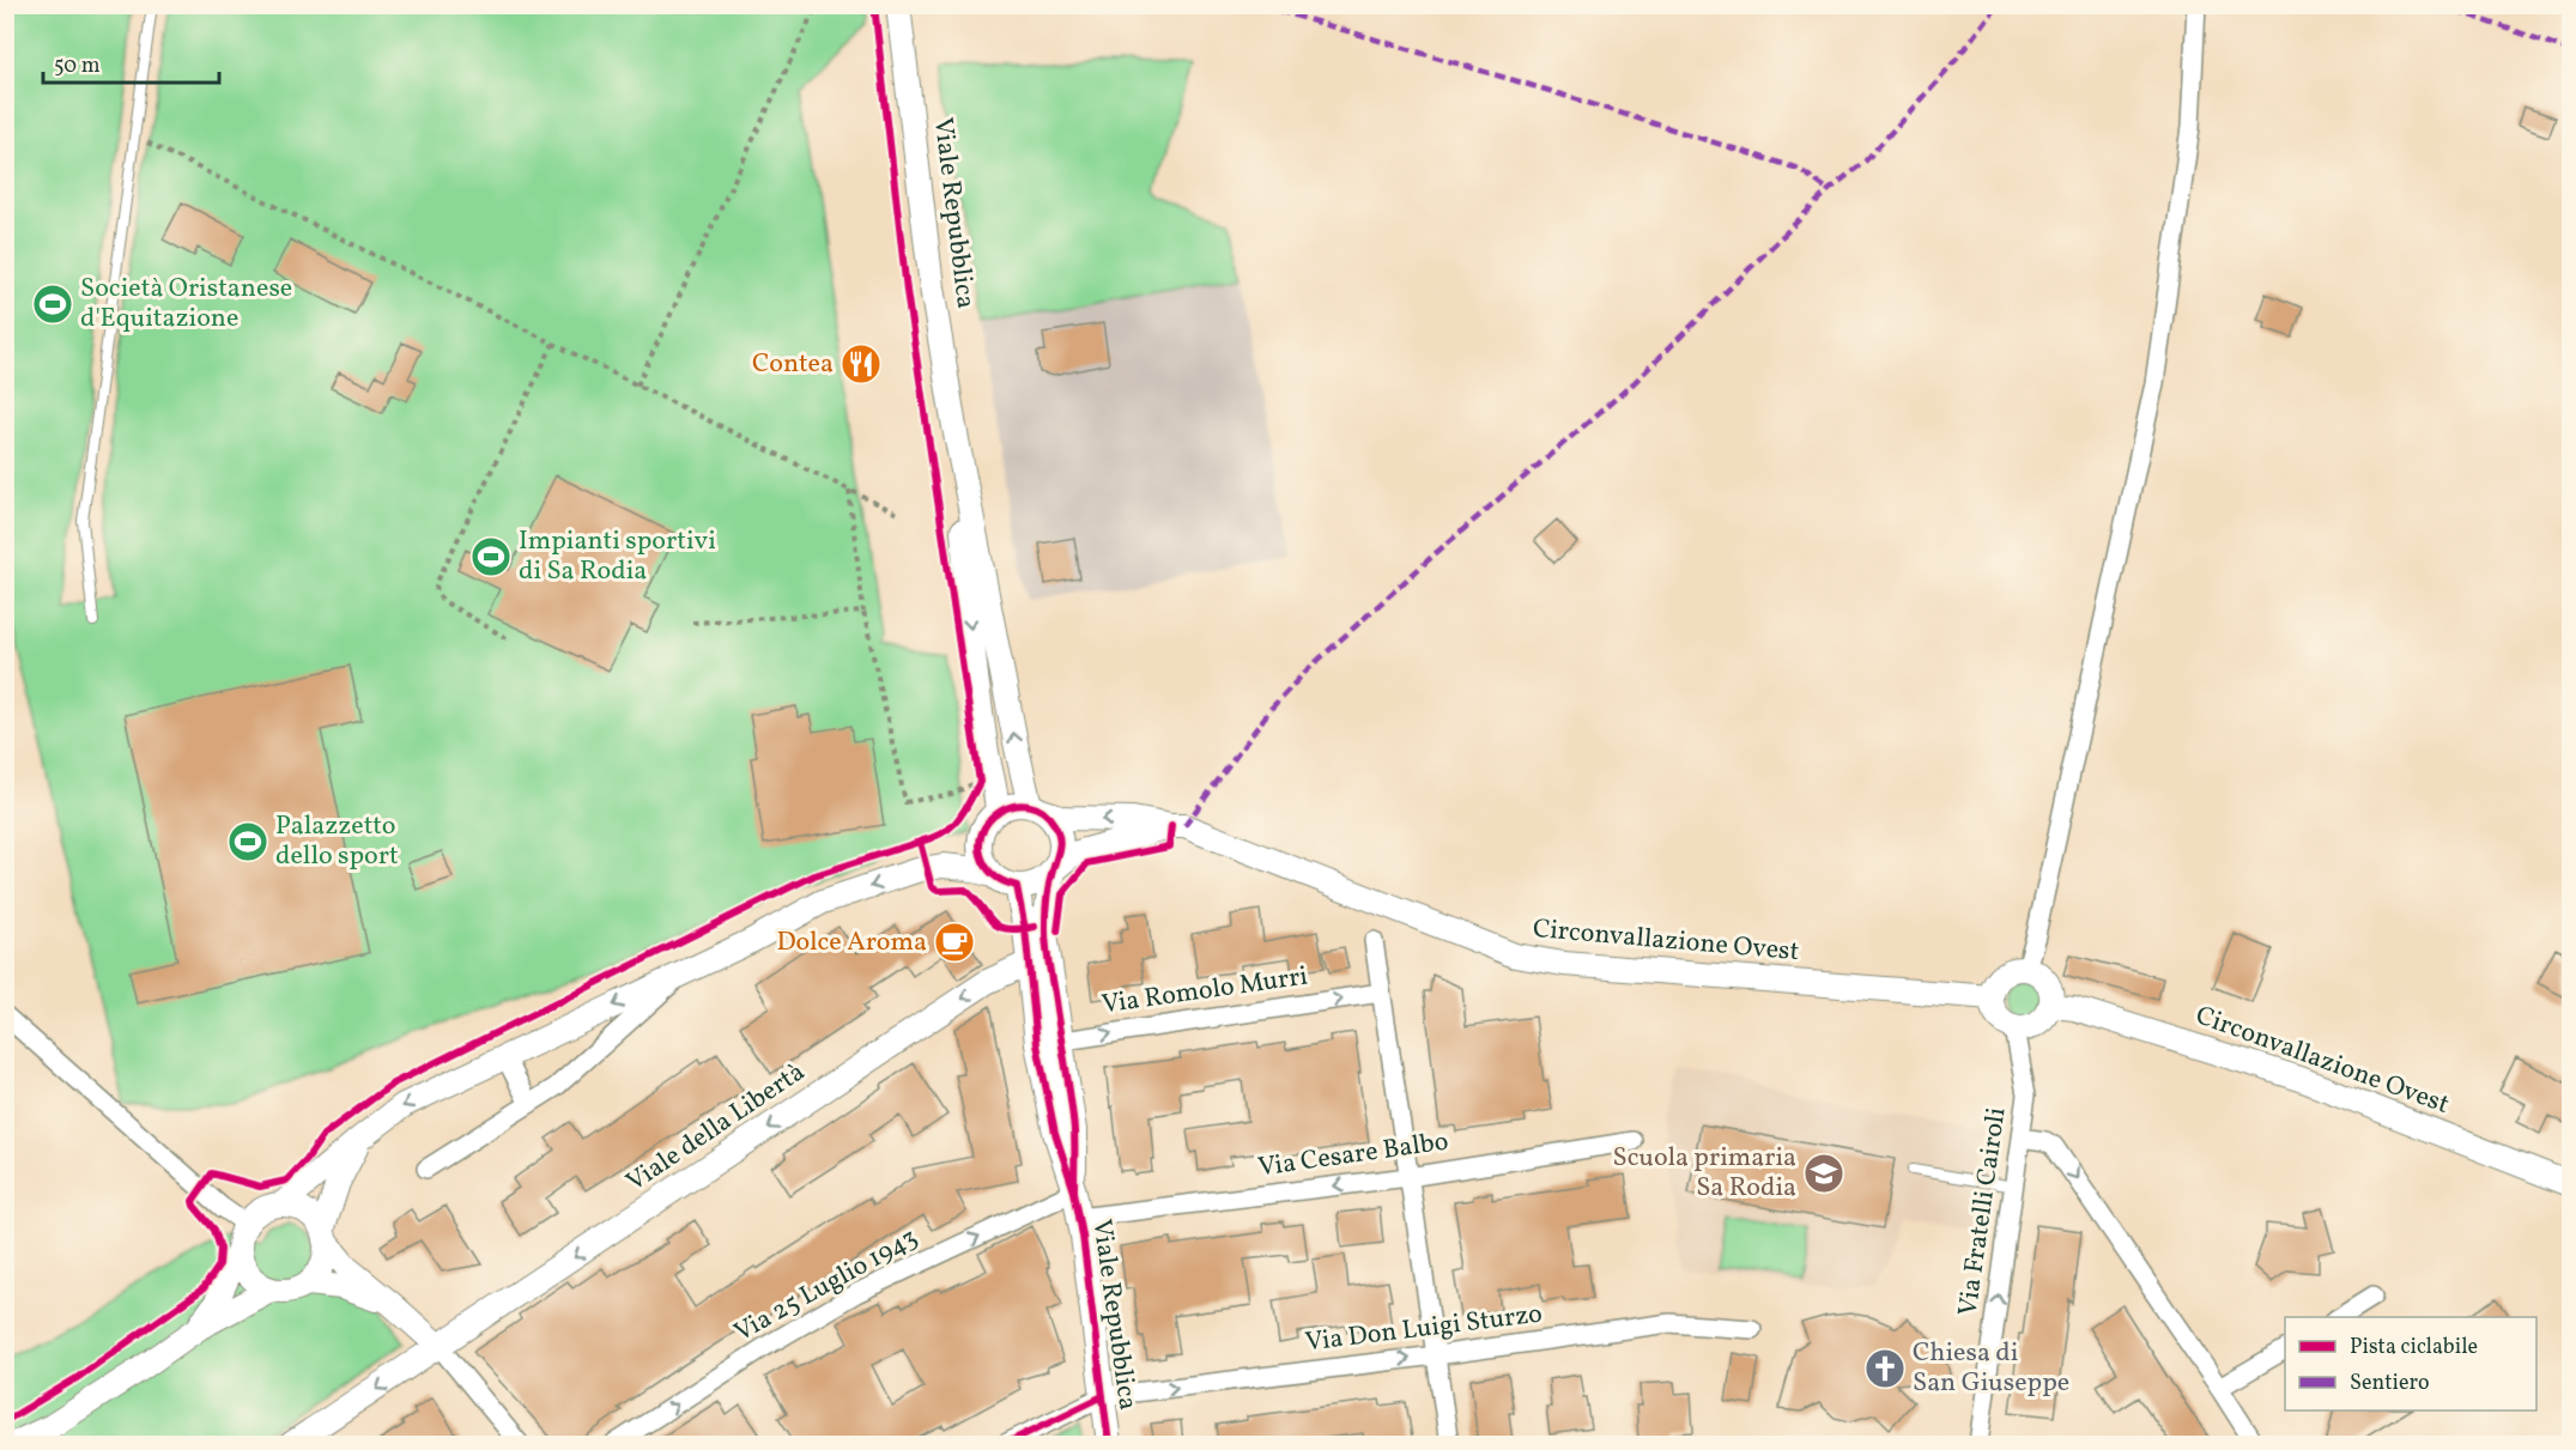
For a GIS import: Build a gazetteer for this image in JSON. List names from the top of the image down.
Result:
{
  "streets": {
    "street": [
      "Viale Repubblica",
      "Circonvallazione Ovest",
      "Via Romolo Murri",
      "Viale della Libertà",
      "Via Cesare Balbo",
      "Via Fratelli Cairoli",
      "Via 25 Luglio 1943",
      "Via Don Luigi Sturzo"
    ]
  },
  "crossings": [
    ["Viale Repubblica", "Circonvallazione Ovest"],
    ["Viale Repubblica", "Via Romolo Murri"],
    ["Viale Repubblica", "Viale della Libertà"],
    ["Viale Repubblica", "Via Cesare Balbo"],
    ["Viale Repubblica", "Via 25 Luglio 1943"],
    ["Viale Repubblica", "Via Don Luigi Sturzo"],
    ["Circonvallazione Ovest", "Via Fratelli Cairoli"]
  ],
  "one_way": [
    "Via Romolo Murri",
    "Via Cesare Balbo",
    "Via Fratelli Cairoli",
    "Via 25 Luglio 1943",
    "Via Don Luigi Sturzo"
  ],
  "places": {
    "sports": ["Società Oristanese d'Equitazione", "Impianti sportivi di Sa Rodia", "Palazzetto dello sport"],
    "restaurant": ["Contea"],
    "cafe": ["Dolce Aroma"],
    "school or university": ["Scuola primaria Sa Rodia"],
    "church": ["Chiesa di San Giuseppe"]
  },
  "legend": ["Pista ciclabile", "Sentiero"],
  "scale_bar": "50 m"
}
